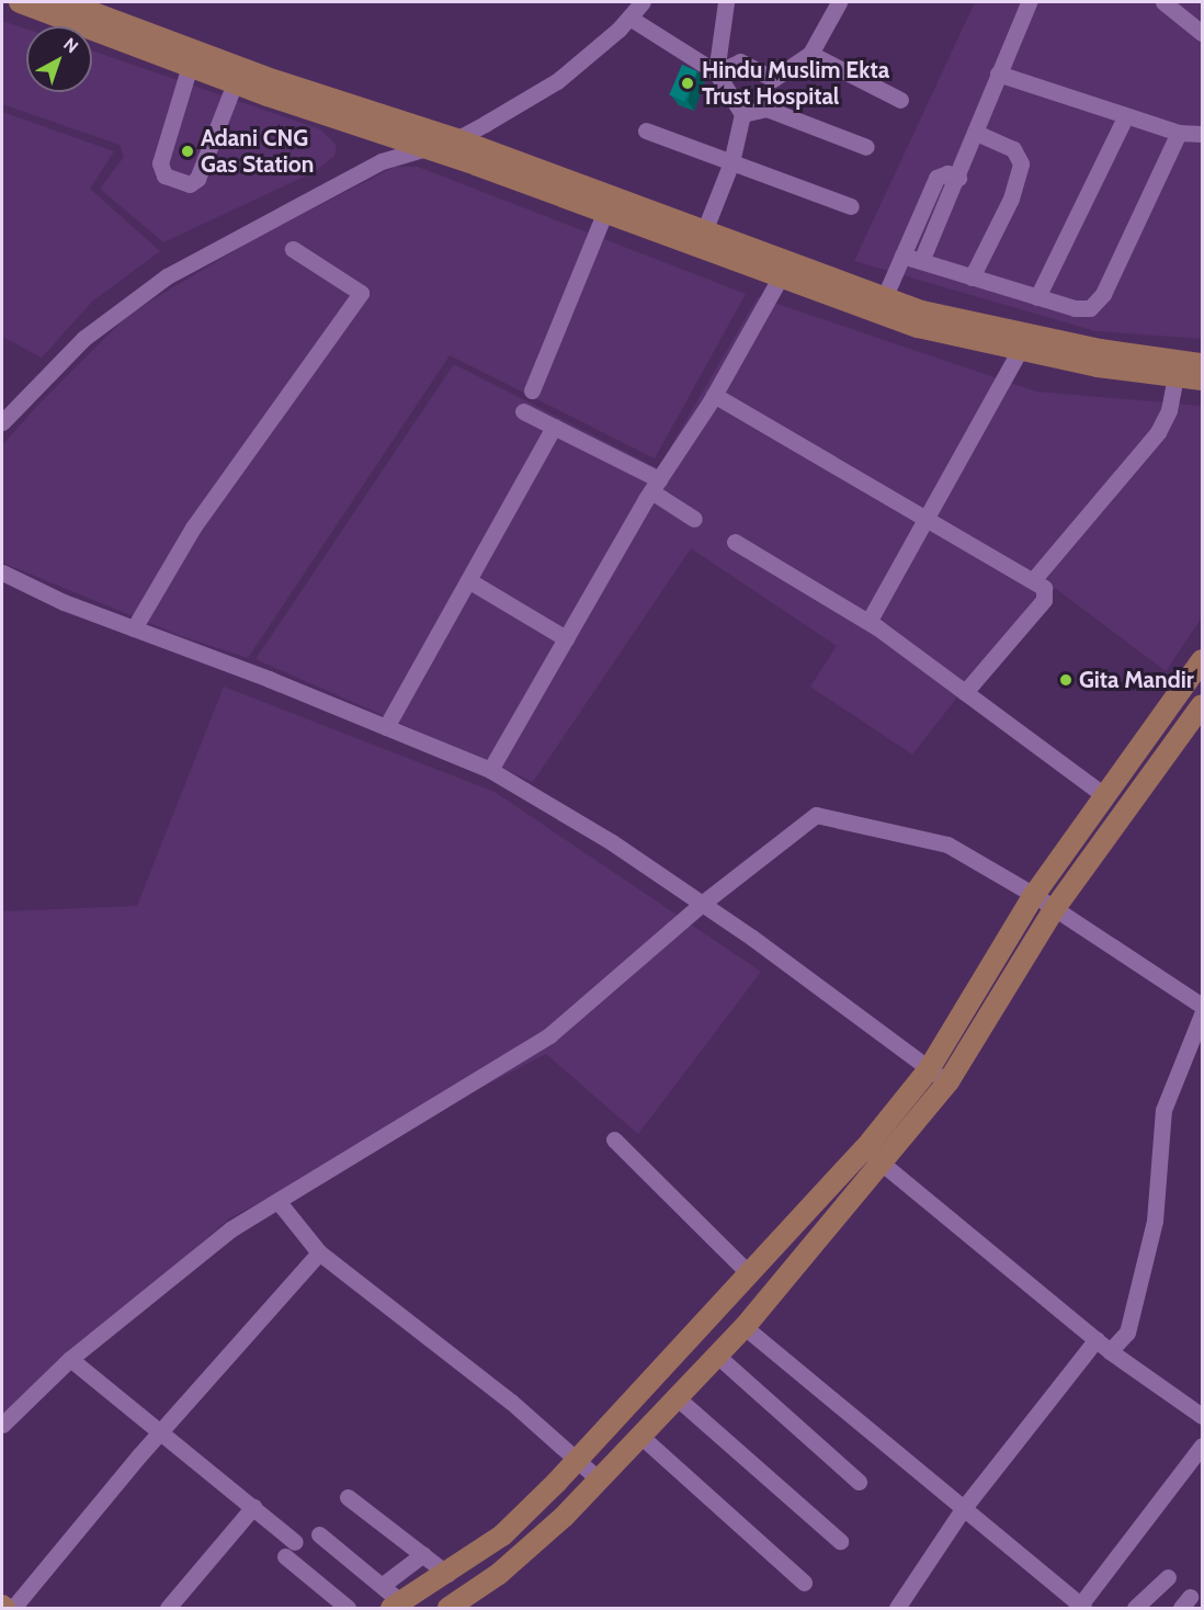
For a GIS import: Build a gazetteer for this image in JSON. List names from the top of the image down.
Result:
{
  "places": ["Hindu Muslim Ekta Trust Hospital", "Adani CNG Gas Station", "Gita Mandir"],
  "north": "top right"
}
